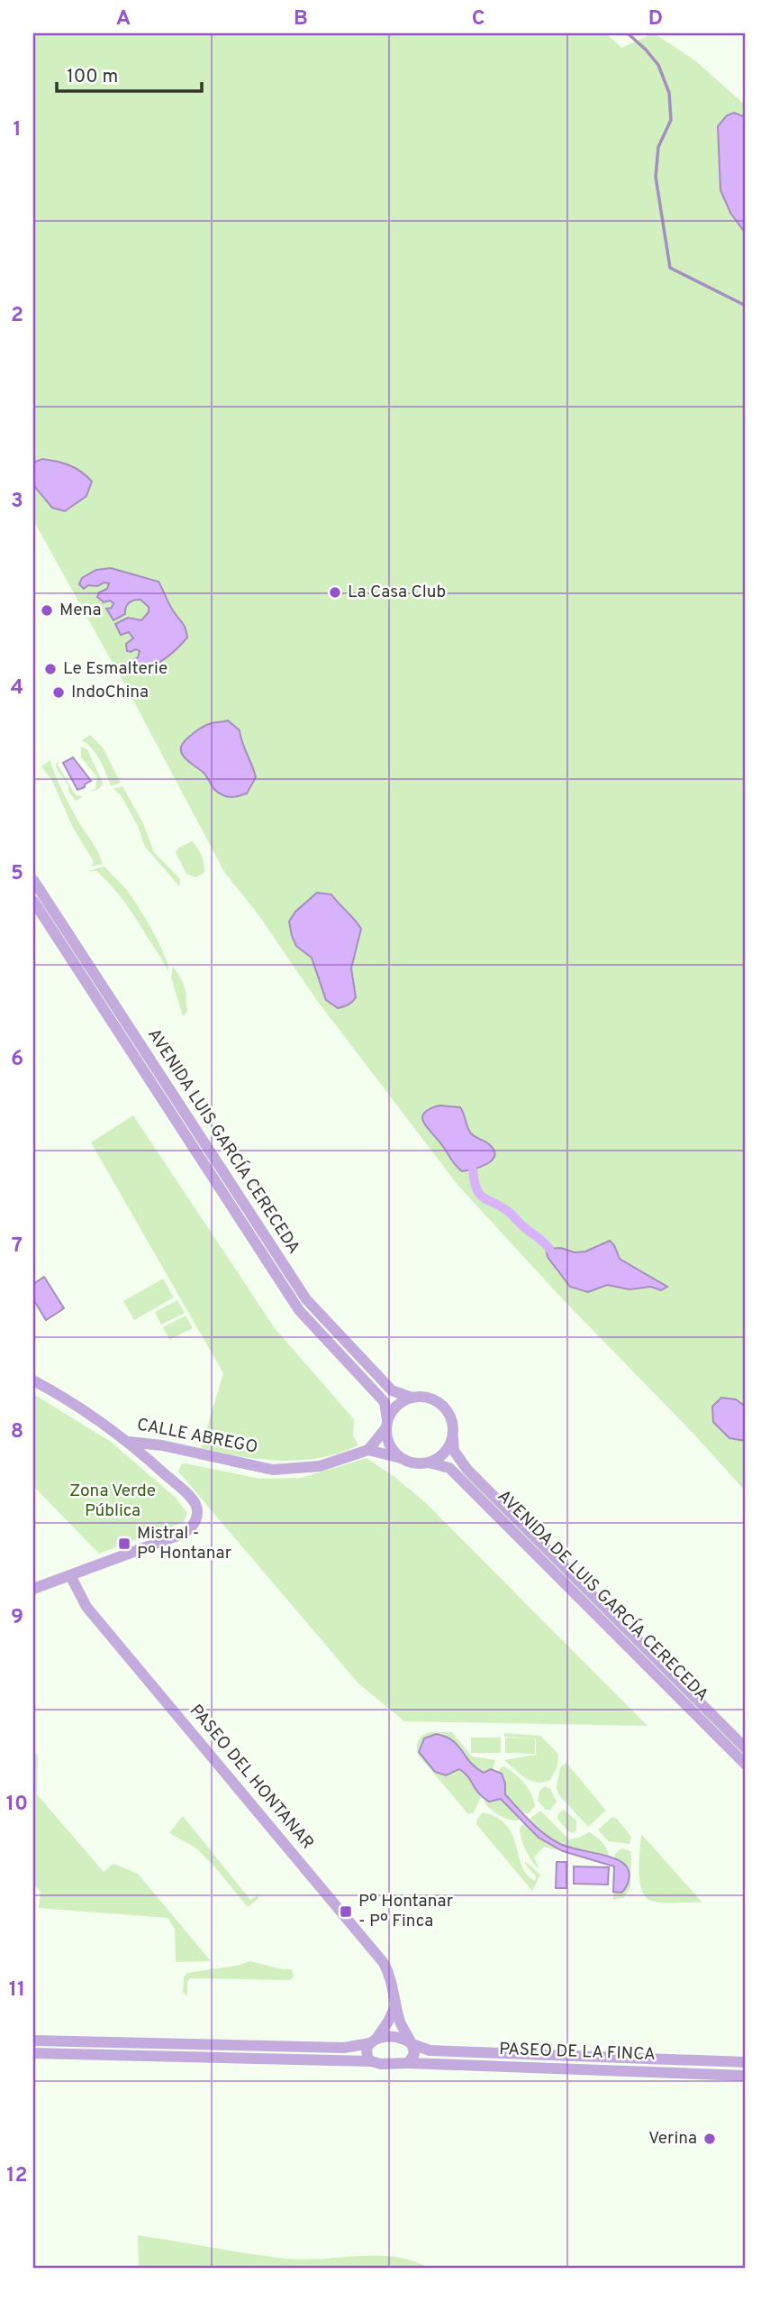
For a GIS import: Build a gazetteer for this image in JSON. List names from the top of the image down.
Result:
{
  "streets": {
    "street": [
      "AVENIDA LUIS GARCÍA CERECEDA",
      "CALLE ABREGO",
      "AVENIDA DE LUIS GARCÍA CERECEDA",
      "PASEO DEL HONTANAR",
      "PASEO DE LA FINCA"
    ]
  },
  "crossings": [
    ["AVENIDA LUIS GARCÍA CERECEDA", "AVENIDA DE LUIS GARCÍA CERECEDA"],
    ["PASEO DEL HONTANAR", "PASEO DE LA FINCA"]
  ],
  "parks": ["Zona Verde Pública"],
  "places": {
    "other": [
      "La Casa Club",
      "Mena",
      "Le Esmalterie",
      "IndoChina",
      "Verina"
    ],
    "transit": ["Mistral - Pº Hontanar", "Pº Hontanar - Pº Finca"]
  },
  "scale_bar": "100 m",
  "grid": {
    "columns": [
      "A",
      "B",
      "C",
      "D"
    ],
    "rows": [
      "1",
      "2",
      "3",
      "4",
      "5",
      "6",
      "7",
      "8",
      "9",
      "10",
      "11",
      "12"
    ]
  }
}
